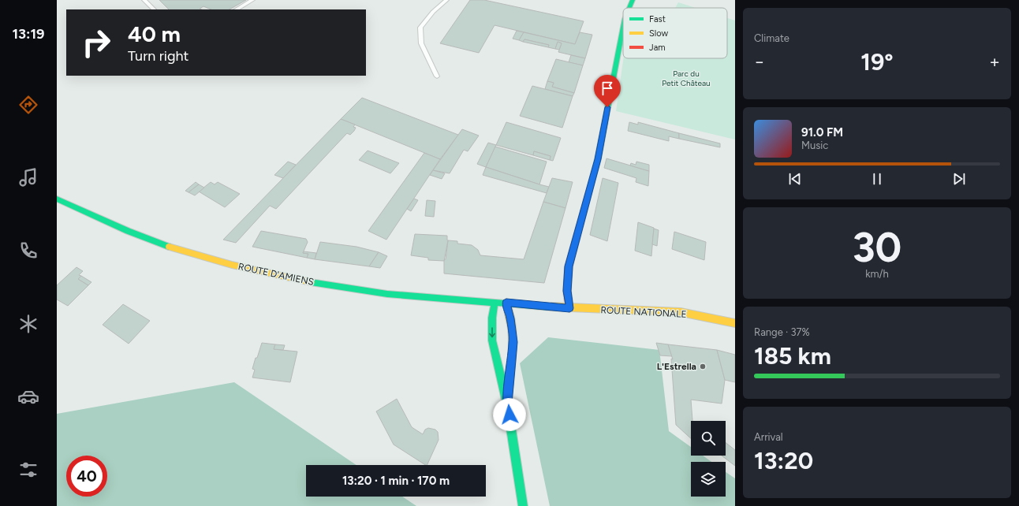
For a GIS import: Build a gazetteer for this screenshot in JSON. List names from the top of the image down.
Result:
{
  "streets": {
    "street": ["ROUTE D'AMIENS", "ROUTE NATIONALE"]
  },
  "crossings": [
    ["ROUTE D'AMIENS", "ROUTE NATIONALE"]
  ],
  "parks": ["Parc du Petit Château"],
  "places": ["L'Estrella"],
  "legend": ["Fast", "Slow", "Jam"],
  "page": {
    "tabs": "13:19",
    "tile": [
      "Climate",
      ["30", "km/h"],
      ["Range · 37%", "185 km"],
      ["Arrival", "13:20"]
    ],
    "turn": ["40 m", "Turn right"],
    "heat": ["−", "19°", "+"],
    "song": ["91.0 FM", "Music"],
    "limit": "40",
    "trip": "13:20 · 1 min · 170 m"
  }
}
